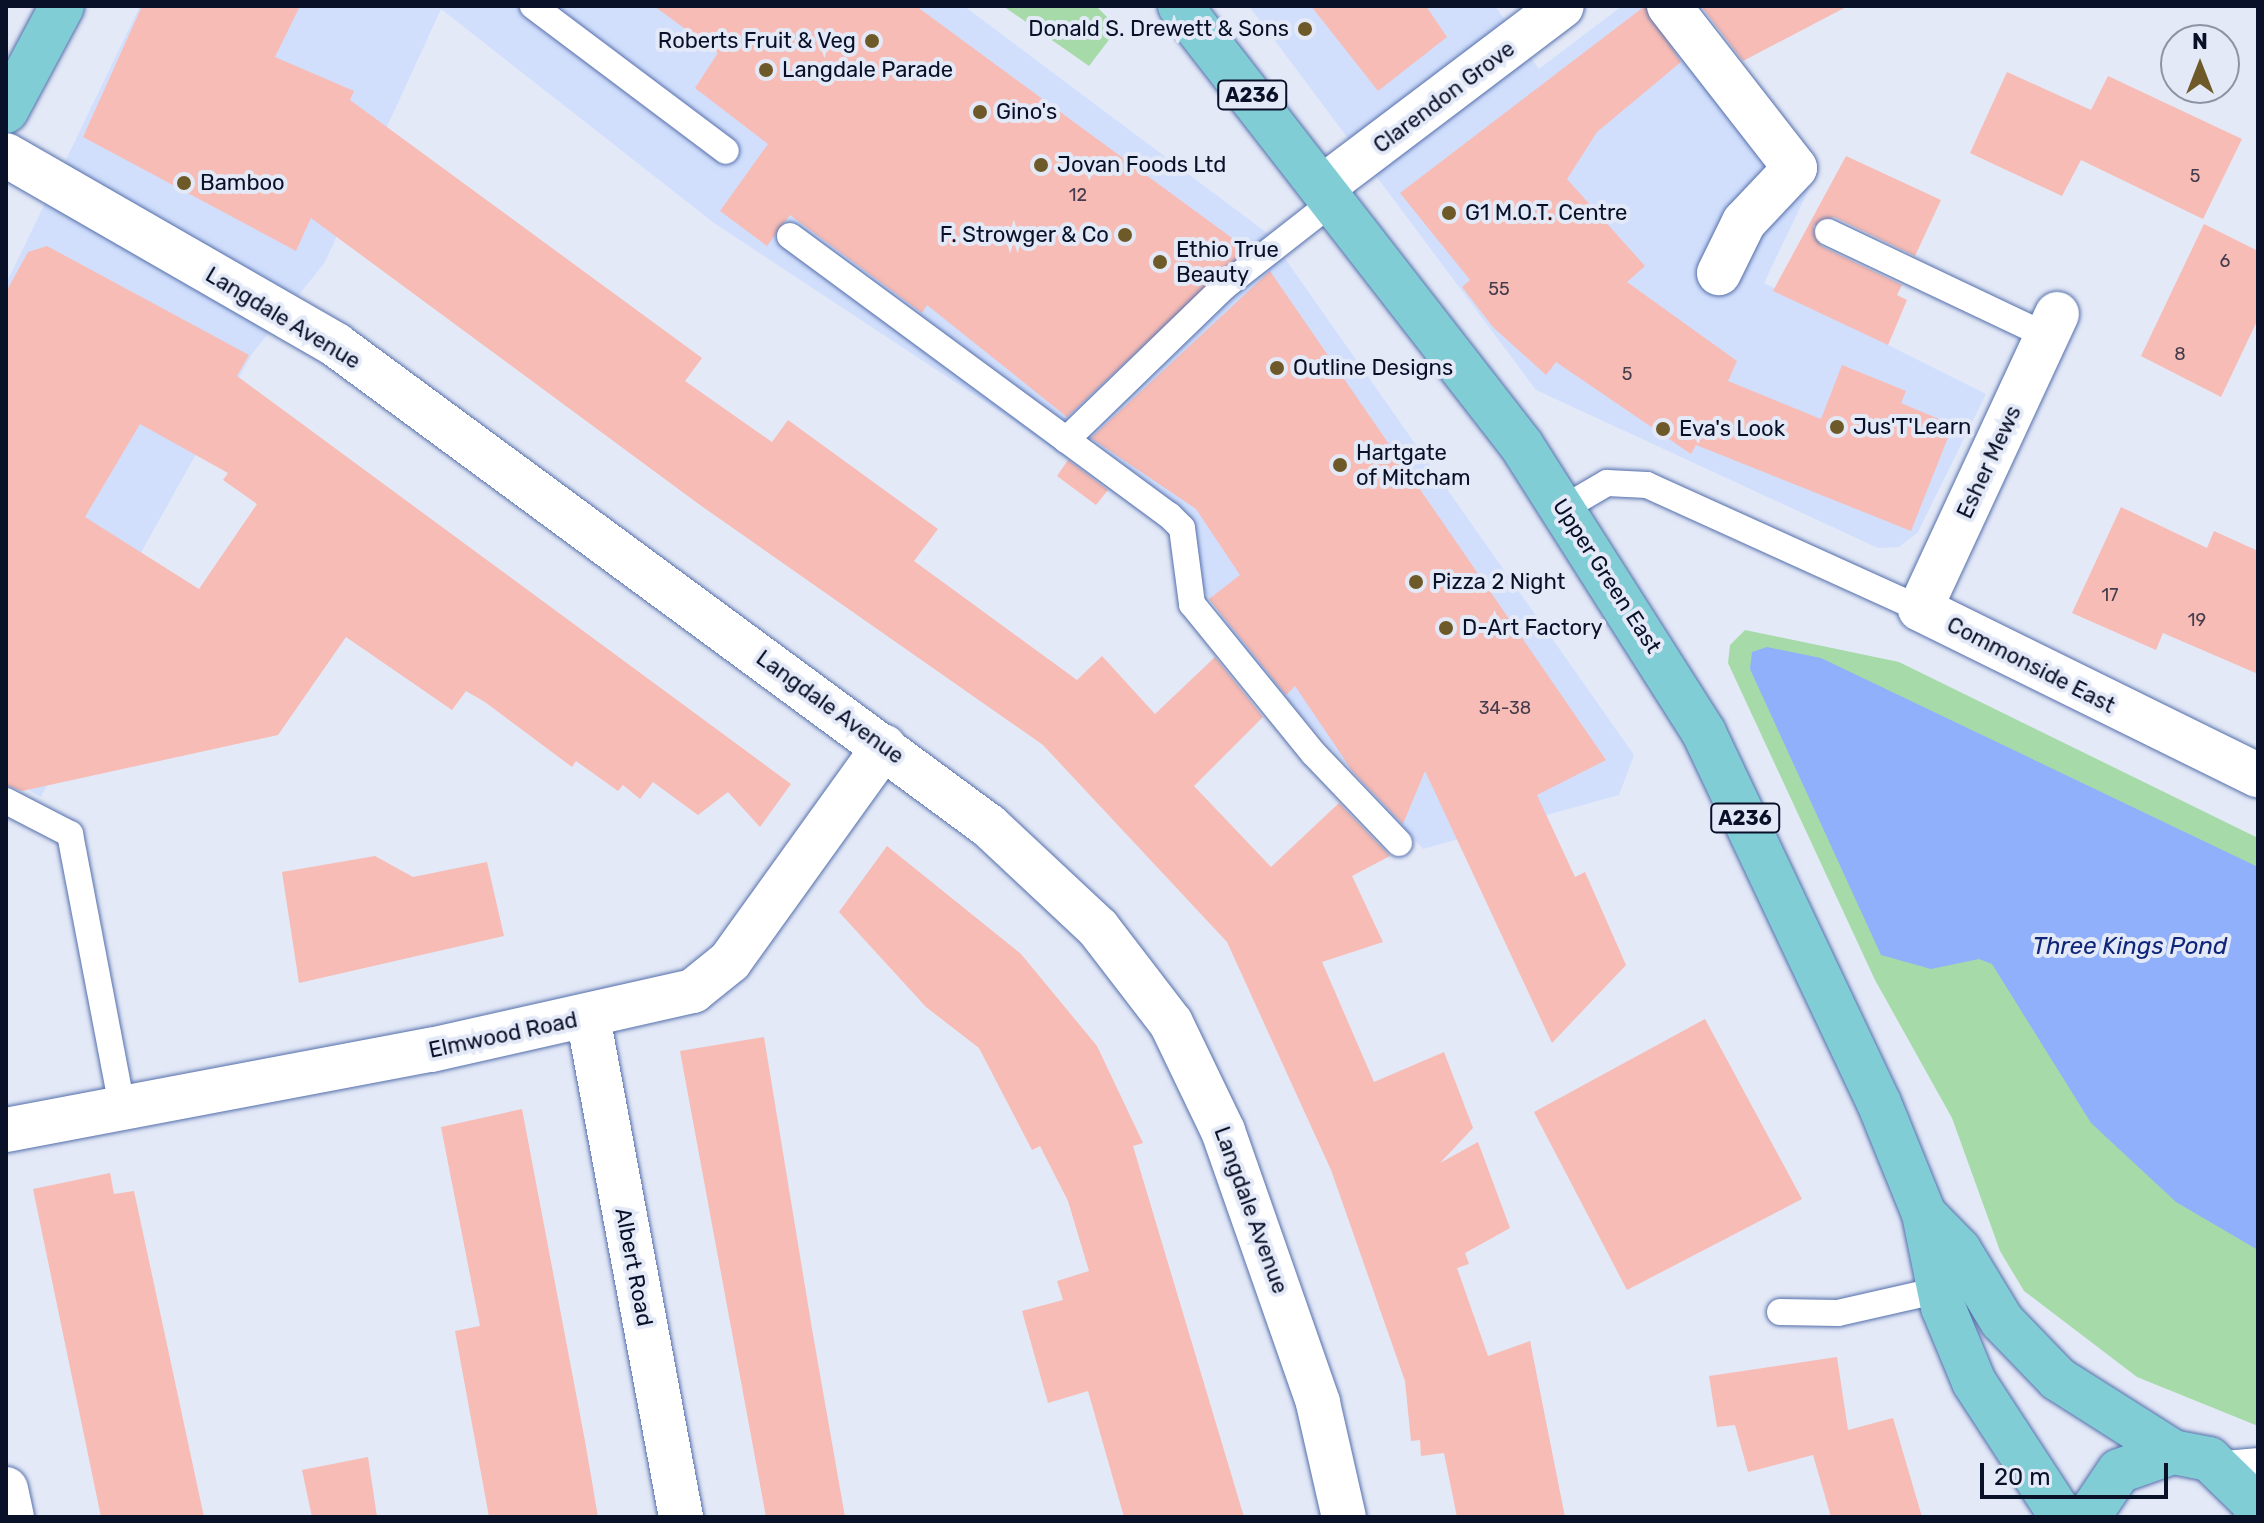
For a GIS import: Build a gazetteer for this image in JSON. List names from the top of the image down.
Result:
{
  "streets": {
    "main road": ["A236", "Upper Green East"],
    "street": [
      "Clarendon Grove",
      "Langdale Avenue",
      "Esher Mews",
      "Commonside East",
      "Elmwood Road",
      "Albert Road"
    ]
  },
  "crossings": [
    ["Clarendon Grove", "Upper Green East"],
    ["Langdale Avenue", "Elmwood Road"],
    ["Esher Mews", "Commonside East"],
    ["Upper Green East", "Commonside East"],
    ["Elmwood Road", "Albert Road"]
  ],
  "water": ["Three Kings Pond"],
  "places": [
    "Donald S. Drewett & Sons",
    "Roberts Fruit & Veg",
    "Langdale Parade",
    "Gino's",
    "Jovan Foods Ltd",
    "Bamboo",
    "G1 M.O.T. Centre",
    "F. Strowger & Co",
    "Ethio True Beauty",
    "Outline Designs",
    "Jus'T'Learn",
    "Eva's Look",
    "Hartgate of Mitcham",
    "Pizza 2 Night",
    "D-Art Factory"
  ],
  "house_numbers": [
    "5",
    "12",
    "6",
    "55",
    "8",
    "5",
    "17",
    "19",
    "34-38"
  ],
  "scale_bar": "20 m",
  "north": "top"
}
